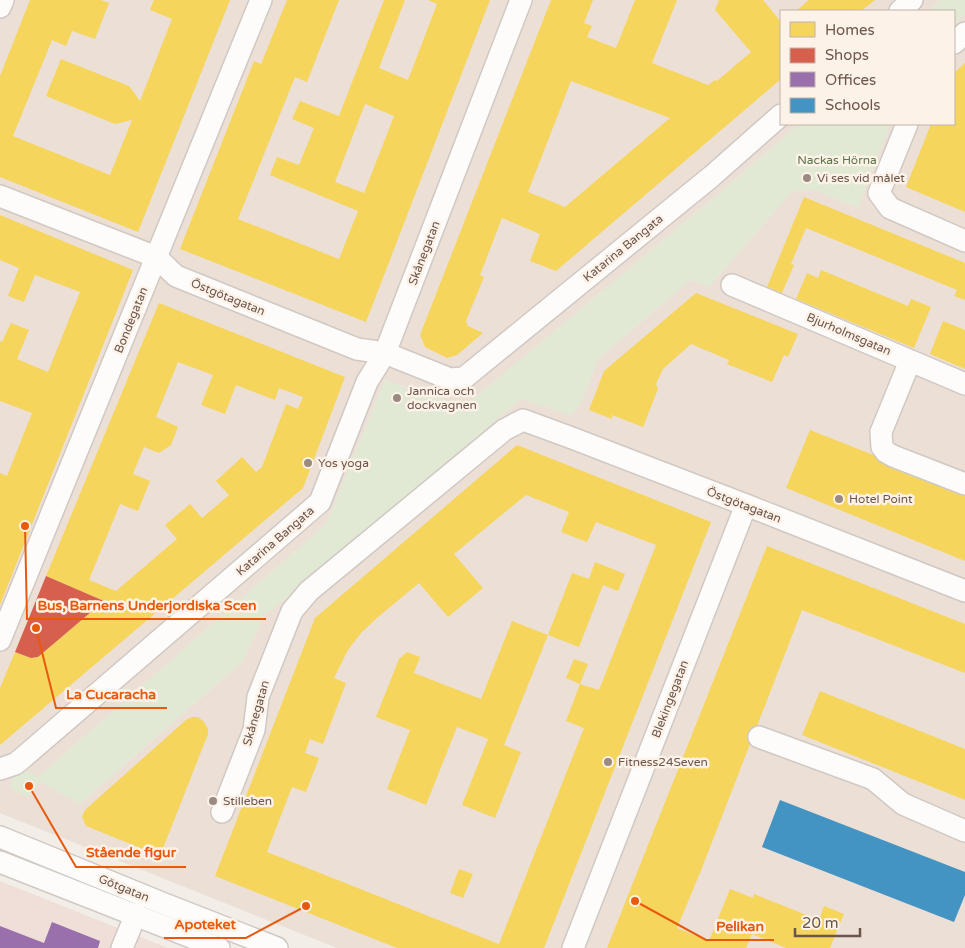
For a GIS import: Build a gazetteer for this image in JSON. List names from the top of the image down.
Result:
{
  "streets": {
    "street": [
      "Katarina Bangata",
      "Skånegatan",
      "Östgötagatan",
      "Bondegatan",
      "Bjurholmsgatan",
      "Blekingegatan",
      "Götgatan"
    ]
  },
  "crossings": [
    ["Katarina Bangata", "Skånegatan"],
    ["Katarina Bangata", "Östgötagatan"],
    ["Skånegatan", "Östgötagatan"],
    ["Östgötagatan", "Bondegatan"],
    ["Östgötagatan", "Blekingegatan"]
  ],
  "parks": ["Nackas Hörna"],
  "places": [
    "Vi ses vid målet",
    "Jannica och dockvagnen",
    "Yos yoga",
    "Hotel Point",
    "Bus, Barnens Underjordiska Scen",
    "La Cucaracha",
    "Fitness24Seven",
    "Stående figur",
    "Stilleben",
    "Pelikan",
    "Apoteket"
  ],
  "legend": [
    "Homes",
    "Shops",
    "Offices",
    "Schools"
  ],
  "scale_bar": "20 m"
}
